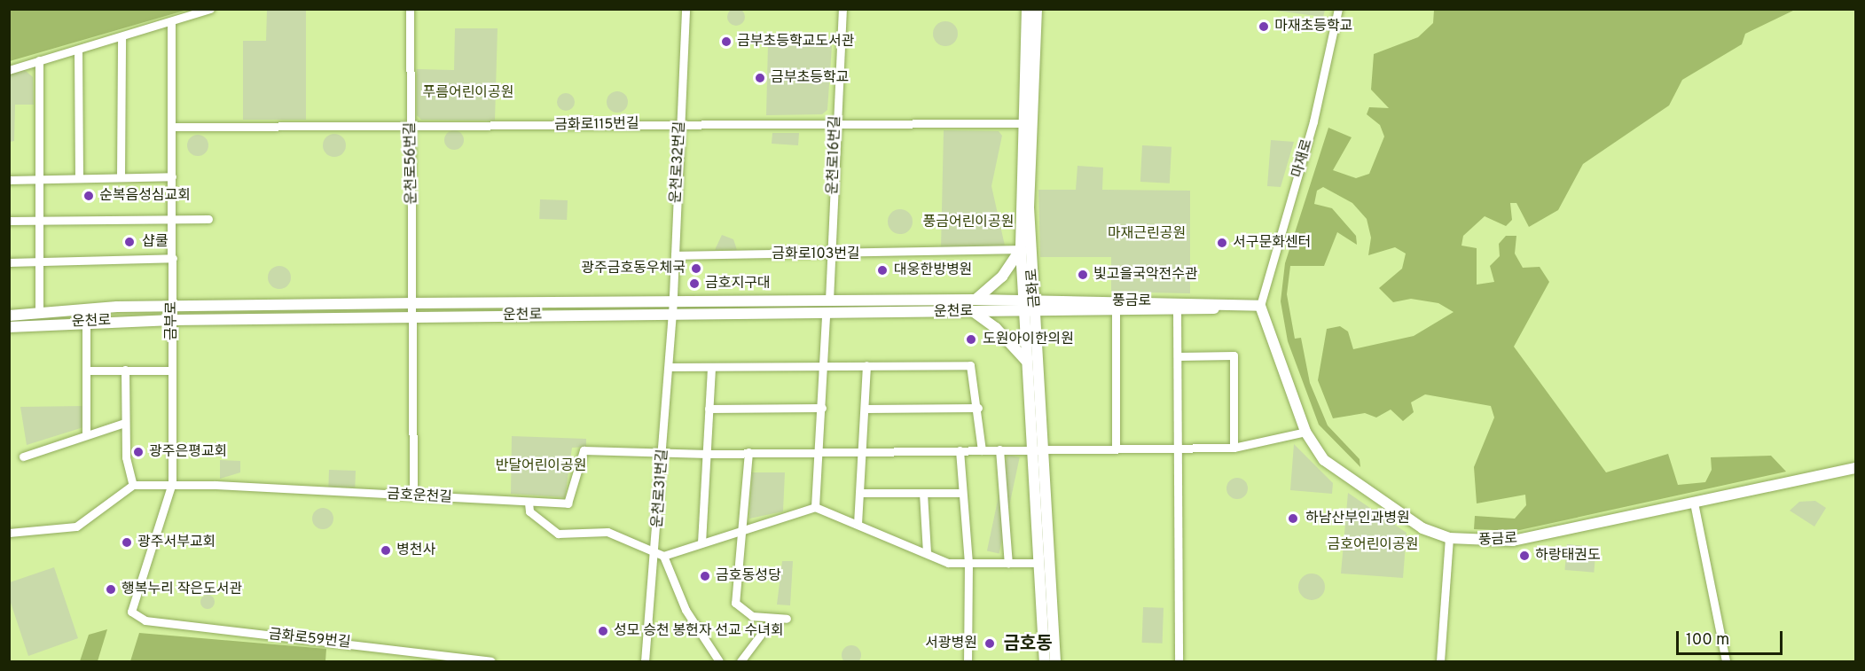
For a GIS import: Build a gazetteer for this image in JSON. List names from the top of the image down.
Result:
{
  "streets": {
    "street": [
      "금화로115번길",
      "운천로16번길",
      "마재로",
      "운천로32번길",
      "운천로56번길",
      "금화로103번길",
      "금화로",
      "풍금로",
      "운천로",
      "금부로",
      "운천로31번길",
      "금호운천길",
      "금화로59번길"
    ]
  },
  "crossings": [
    ["금화로115번길", "운천로16번길"],
    ["금화로115번길", "운천로32번길"],
    ["금화로115번길", "운천로56번길"],
    ["금화로115번길", "금화로"],
    ["금화로115번길", "금부로"],
    ["운천로16번길", "금화로103번길"],
    ["운천로16번길", "운천로"],
    ["마재로", "풍금로"],
    ["운천로32번길", "금화로103번길"],
    ["운천로32번길", "운천로"],
    ["운천로32번길", "운천로31번길"],
    ["운천로56번길", "운천로"],
    ["운천로56번길", "금호운천길"],
    ["금화로103번길", "금화로"],
    ["금화로", "풍금로"],
    ["금화로", "운천로"],
    ["풍금로", "운천로"],
    ["운천로", "금부로"],
    ["운천로", "운천로31번길"],
    ["금부로", "금호운천길"],
    ["금부로", "금화로59번길"],
    ["운천로31번길", "금호운천길"]
  ],
  "districts": ["금호동"],
  "parks": [
    "푸름어린이공원",
    "풍금어린이공원",
    "마재근린공원",
    "반달어린이공원",
    "금호어린이공원"
  ],
  "places": [
    "마재초등학교",
    "금부초등학교도서관",
    "금부초등학교",
    "순복음성심교회",
    "샵쿨",
    "서구문화센터",
    "광주금호동우체국",
    "대웅한방병원",
    "빛고을국악전수관",
    "금호지구대",
    "도원아이한의원",
    "광주은평교회",
    "하남산부인과병원",
    "광주서부교회",
    "병천사",
    "하랑태권도",
    "금호동성당",
    "행복누리 작은도서관",
    "성모 승천 봉헌자 선교 수녀회",
    "서광병원"
  ],
  "scale_bar": "100 m"
}
